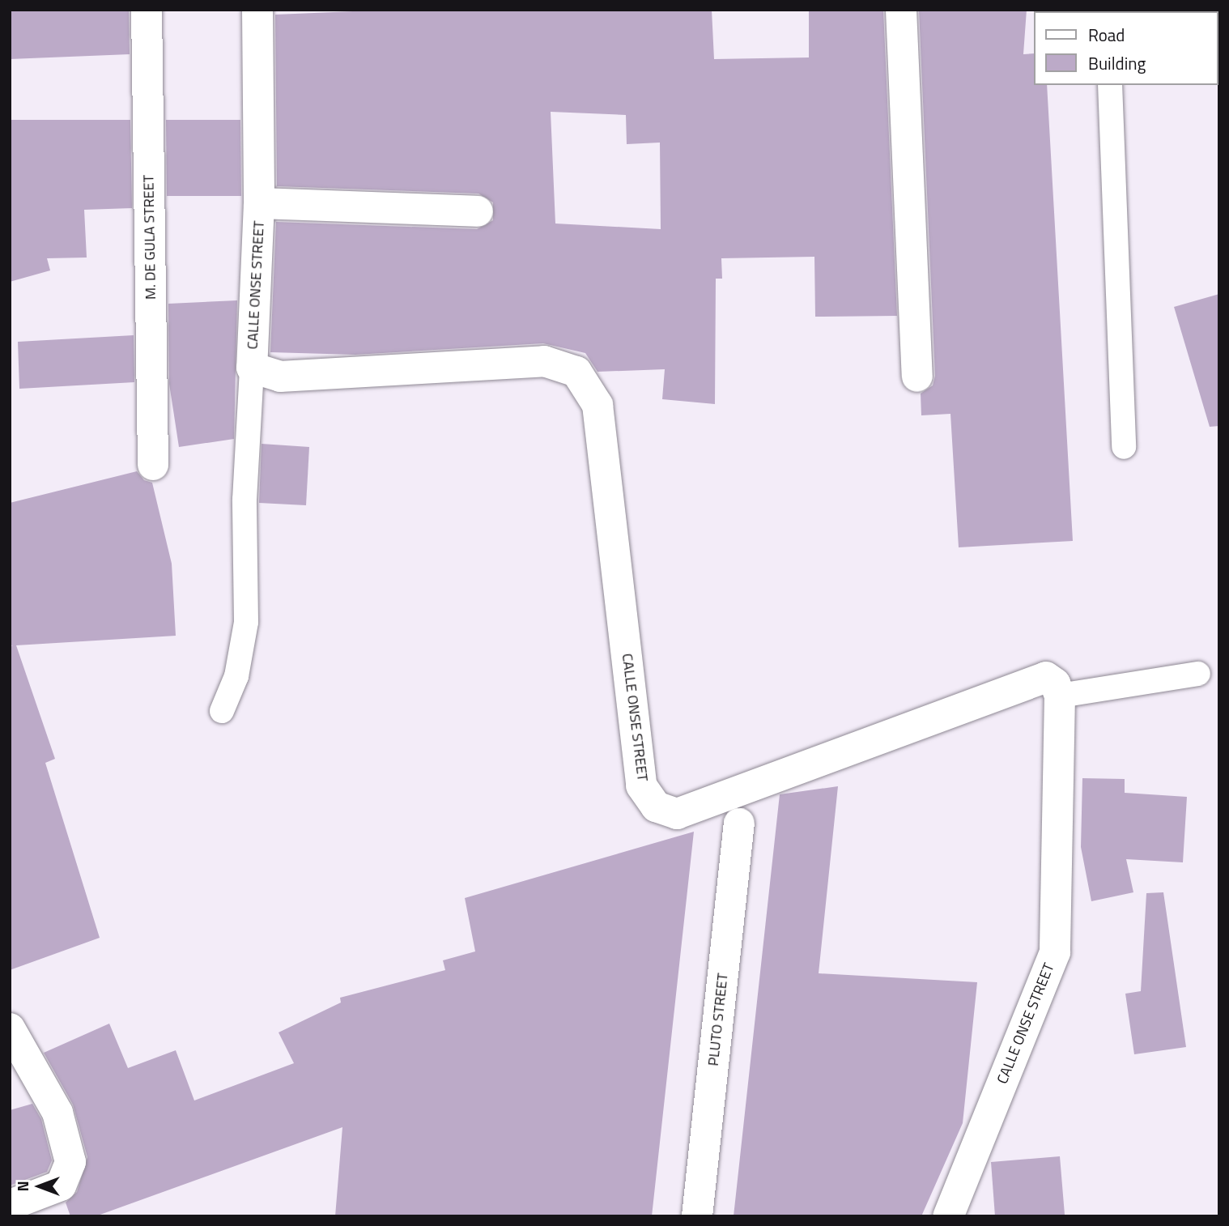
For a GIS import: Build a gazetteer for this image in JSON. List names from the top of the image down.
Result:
{
  "streets": {
    "street": ["M. DE GULA STREET", "CALLE ONSE STREET", "PLUTO STREET"]
  },
  "legend": ["Road", "Building"],
  "north": "left"
}
